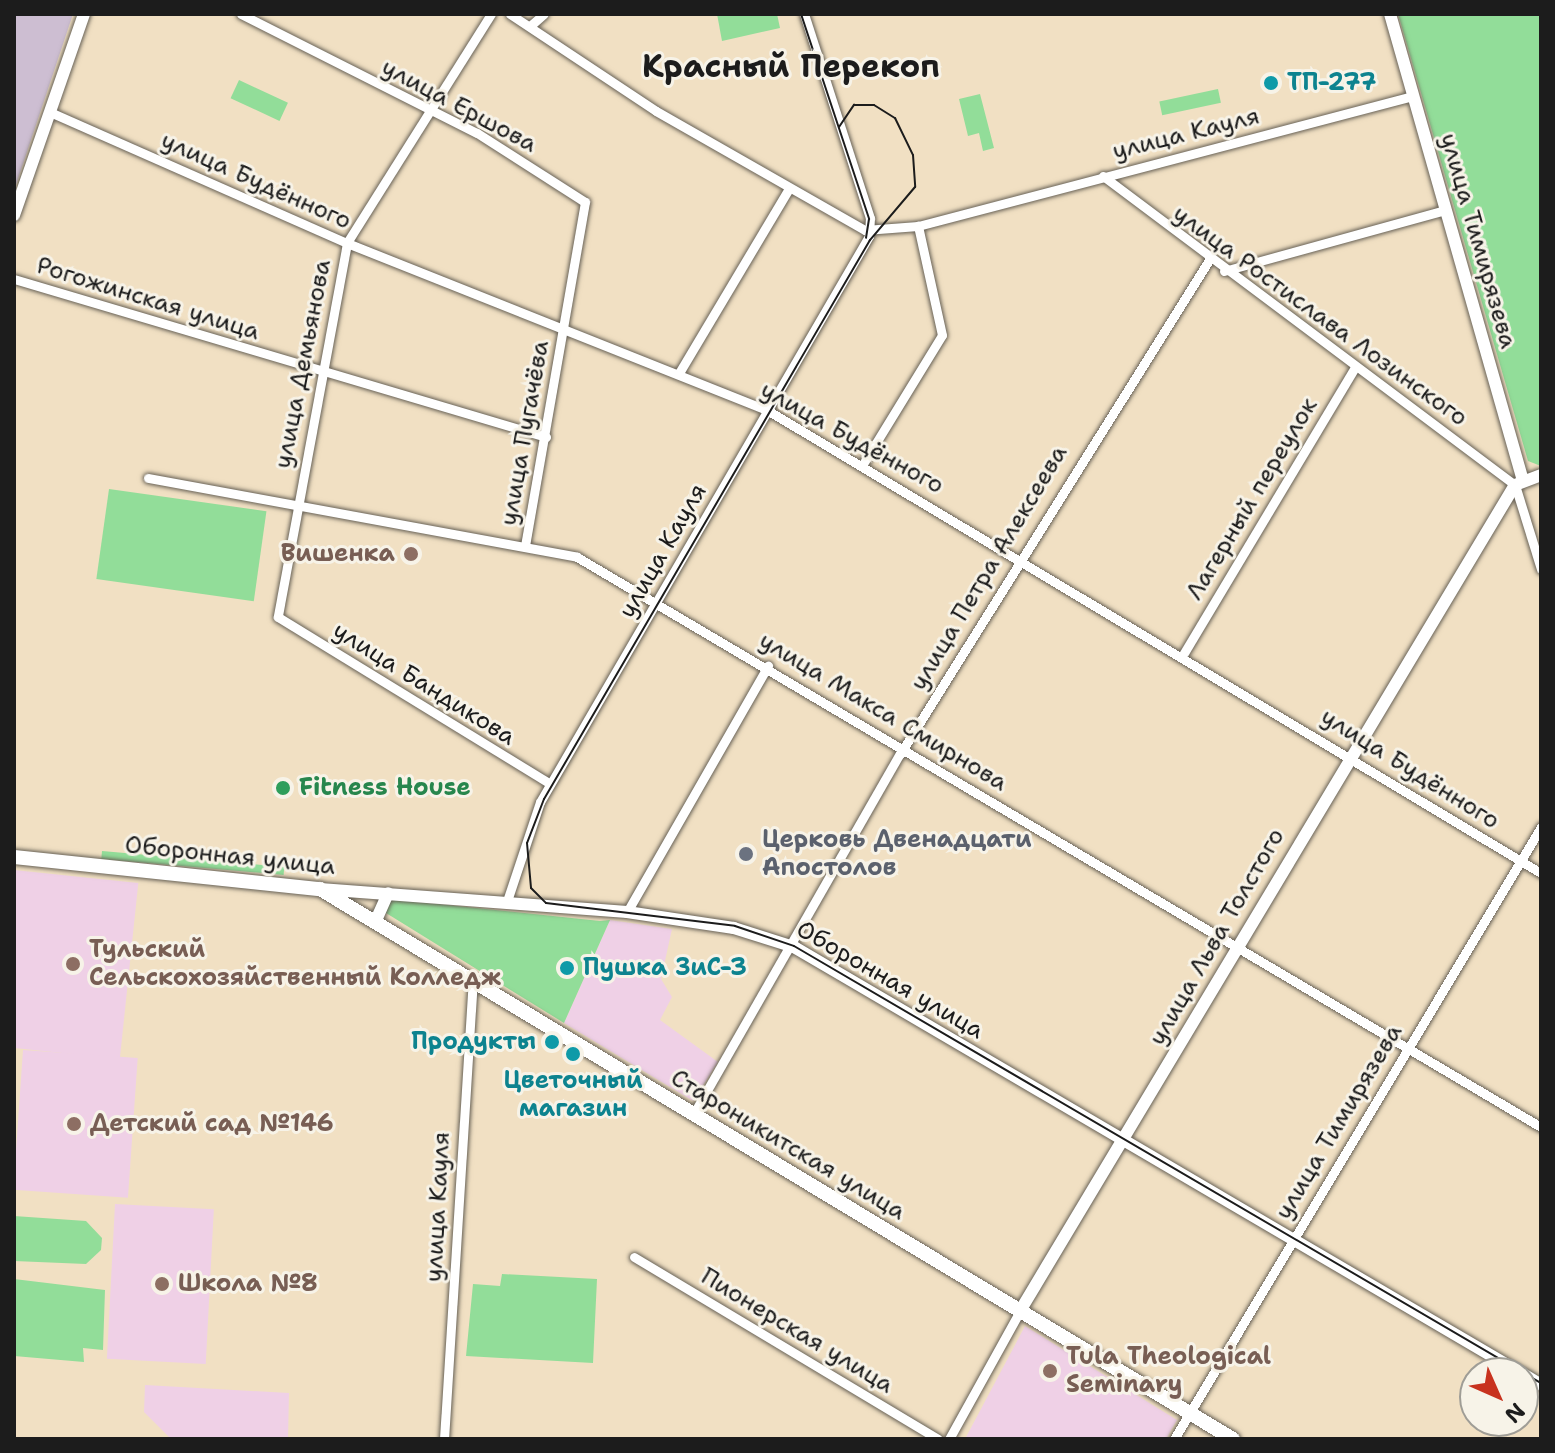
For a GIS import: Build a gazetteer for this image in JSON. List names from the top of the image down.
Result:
{
  "streets": {
    "main road": ["Оборонная улица", "Староникитская улица"],
    "street": [
      "улица Ершова",
      "улица Кауля",
      "улица Будённого",
      "улица Тимирязева",
      "Рогожинская улица",
      "улица Ростислава Лозинского",
      "улица Демьянова",
      "улица Пугачёва",
      "Лагерный переулок",
      "улица Петра Алексеева",
      "улица Бандикова",
      "улица Макса Смирнова",
      "улица Льва Толстого",
      "Пионерская улица"
    ]
  },
  "crossings": [
    ["улица Ершова", "улица Будённого"],
    ["улица Ершова", "улица Демьянова"],
    ["улица Ершова", "улица Пугачёва"],
    ["улица Кауля", "улица Будённого"],
    ["улица Кауля", "улица Тимирязева"],
    ["улица Кауля", "улица Ростислава Лозинского"],
    ["улица Кауля", "улица Бандикова"],
    ["улица Кауля", "улица Макса Смирнова"],
    ["улица Кауля", "Оборонная улица"],
    ["улица Кауля", "Староникитская улица"],
    ["улица Будённого", "улица Тимирязева"],
    ["улица Будённого", "улица Демьянова"],
    ["улица Будённого", "улица Пугачёва"],
    ["улица Будённого", "Лагерный переулок"],
    ["улица Будённого", "улица Петра Алексеева"],
    ["улица Будённого", "улица Льва Толстого"],
    ["улица Тимирязева", "улица Ростислава Лозинского"],
    ["улица Тимирязева", "улица Макса Смирнова"],
    ["улица Тимирязева", "Оборонная улица"],
    ["улица Тимирязева", "улица Льва Толстого"],
    ["улица Тимирязева", "Староникитская улица"],
    ["Рогожинская улица", "улица Демьянова"],
    ["Рогожинская улица", "улица Пугачёва"],
    ["улица Ростислава Лозинского", "Лагерный переулок"],
    ["улица Ростислава Лозинского", "улица Петра Алексеева"],
    ["улица Ростислава Лозинского", "улица Льва Толстого"],
    ["улица Демьянова", "улица Бандикова"],
    ["улица Демьянова", "улица Макса Смирнова"],
    ["улица Пугачёва", "улица Макса Смирнова"],
    ["улица Петра Алексеева", "улица Макса Смирнова"],
    ["улица Петра Алексеева", "Оборонная улица"],
    ["улица Петра Алексеева", "Староникитская улица"],
    ["улица Макса Смирнова", "улица Льва Толстого"],
    ["Оборонная улица", "улица Льва Толстого"],
    ["Оборонная улица", "Староникитская улица"],
    ["улица Льва Толстого", "Староникитская улица"]
  ],
  "districts": ["Красный Перекоп"],
  "places": [
    "ТП-277",
    "Вишенка",
    "Fitness House",
    "Церковь Двенадцати Апостолов",
    "Тульский Сельскохозяйственный Колледж",
    "Пушка ЗиС-3",
    "Продукты",
    "Цветочный магазин",
    "Детский сад №146",
    "Школа №8",
    "Tula Theological Seminary"
  ],
  "north": "bottom right"
}
